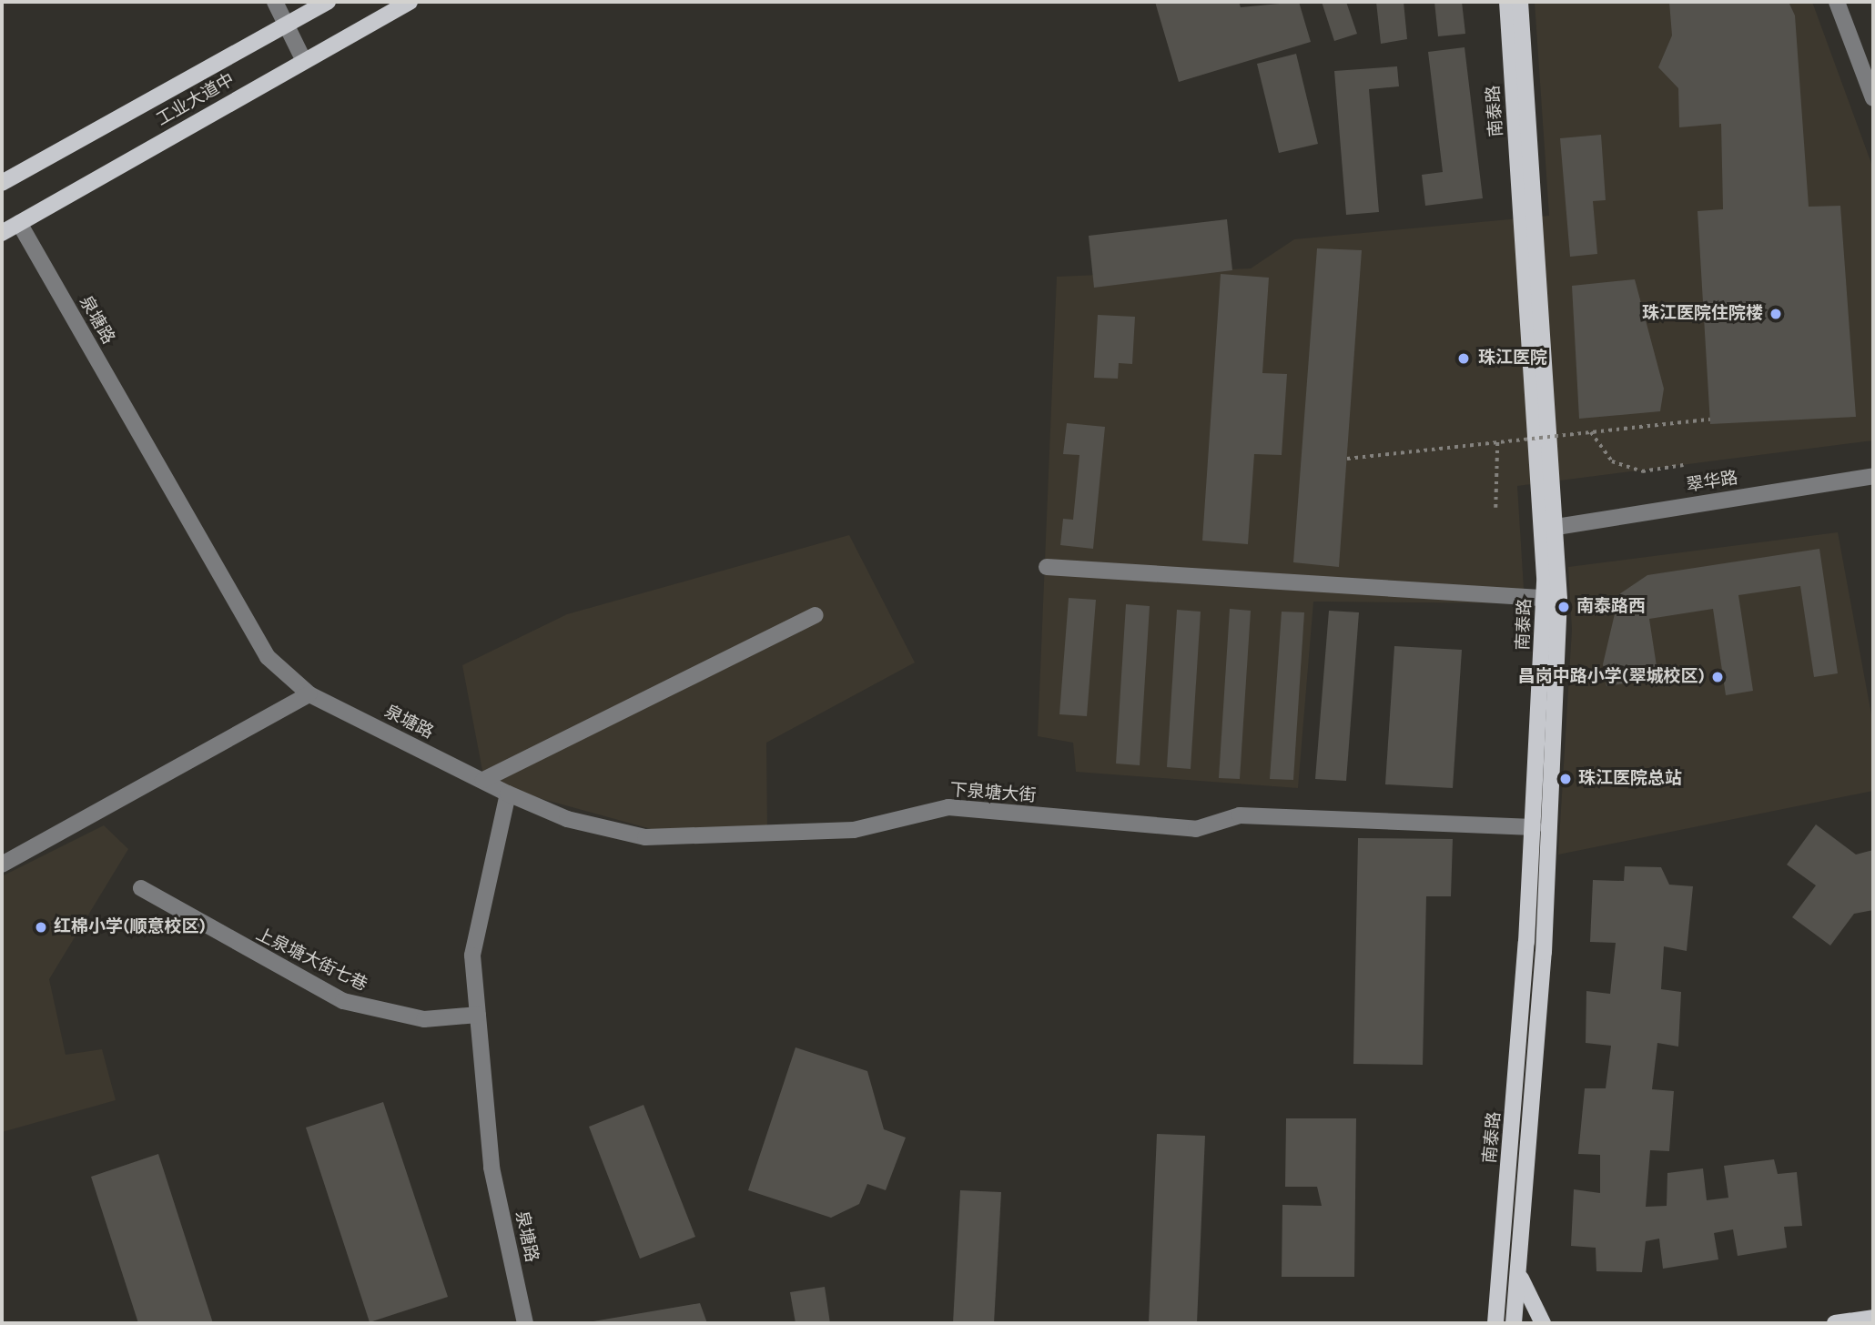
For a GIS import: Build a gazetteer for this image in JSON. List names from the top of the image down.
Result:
{
  "streets": {
    "main road": ["工业大道中", "南泰路"],
    "street": [
      "泉塘路",
      "翠华路",
      "下泉塘大街",
      "上泉塘大街七巷"
    ]
  },
  "crossings": [
    ["工业大道中", "泉塘路"],
    ["南泰路", "翠华路"],
    ["南泰路", "下泉塘大街"],
    ["泉塘路", "下泉塘大街"],
    ["泉塘路", "上泉塘大街七巷"]
  ],
  "places": [
    "珠江医院住院楼",
    "珠江医院",
    "南泰路西",
    "昌岗中路小学(翠城校区)",
    "珠江医院总站",
    "红棉小学(顺意校区)"
  ]
}
